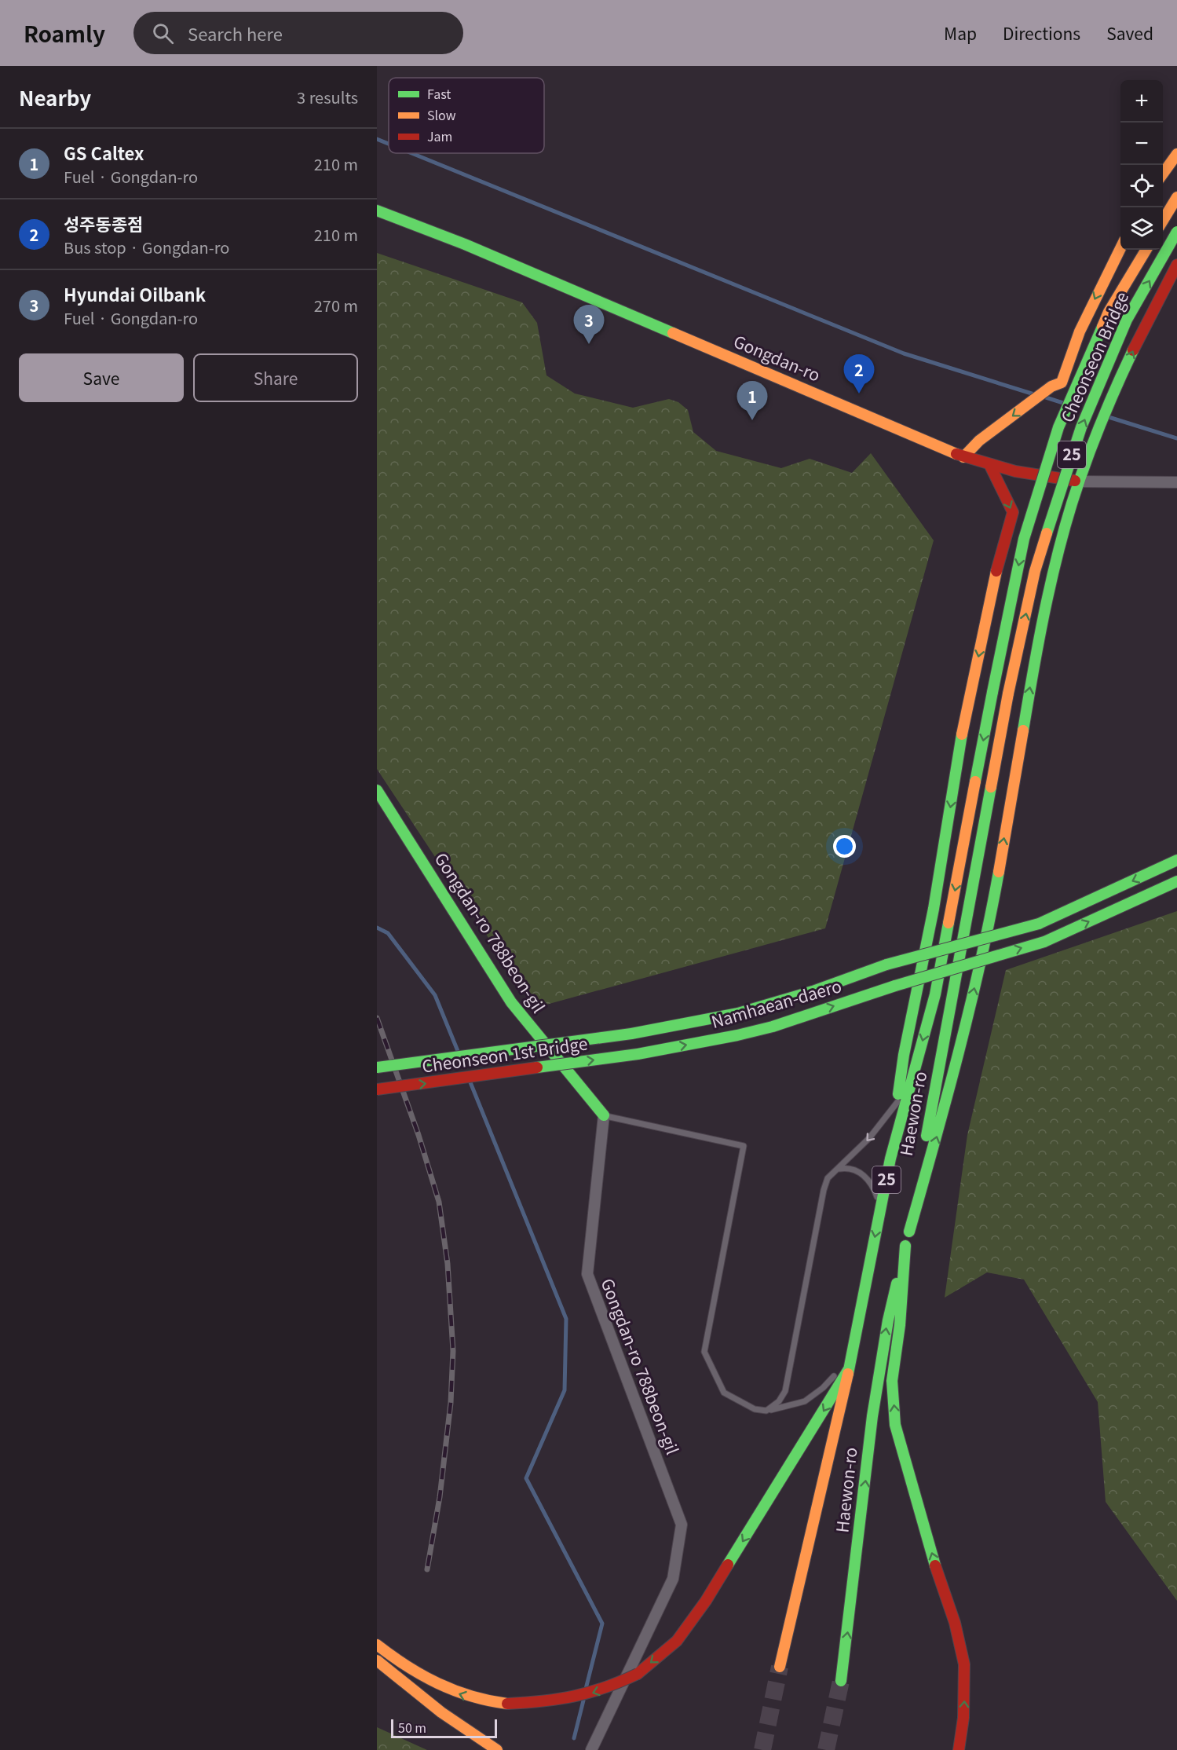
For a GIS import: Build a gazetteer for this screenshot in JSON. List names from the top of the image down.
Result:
{
  "streets": {
    "main road": [
      "Cheonseon Bridge",
      "Gongdan-ro",
      "25",
      "Gongdan-ro 788beon-gil",
      "Namhaean-daero",
      "Cheonseon 1st Bridge",
      "Haewon-ro"
    ]
  },
  "crossings": [
    ["Cheonseon Bridge", "Haewon-ro"],
    ["Namhaean-daero", "Cheonseon 1st Bridge"]
  ],
  "legend": ["Fast", "Slow", "Jam"],
  "scale_bar": "50 m",
  "page": {
    "header": "Roamly",
    "search": "Search here",
    "nav": ["Map", "Directions", "Saved"],
    "heading": ["Nearby", "3 results"],
    "map_buttons": ["+", "−"],
    "list": [
      {
        "mark": "1",
        "name": "GS Caltex",
        "note": "Fuel · Gongdan-ro",
        "value": "210 m"
      },
      {
        "mark": "2",
        "name": "성주동종점",
        "note": "Bus stop · Gongdan-ro",
        "value": "210 m"
      },
      {
        "mark": "3",
        "name": "Hyundai Oilbank",
        "note": "Fuel · Gongdan-ro",
        "value": "270 m"
      }
    ],
    "pins": ["3", "2", "1"],
    "buttons": ["Save", "Share"],
    "scale": "50 m"
  }
}
